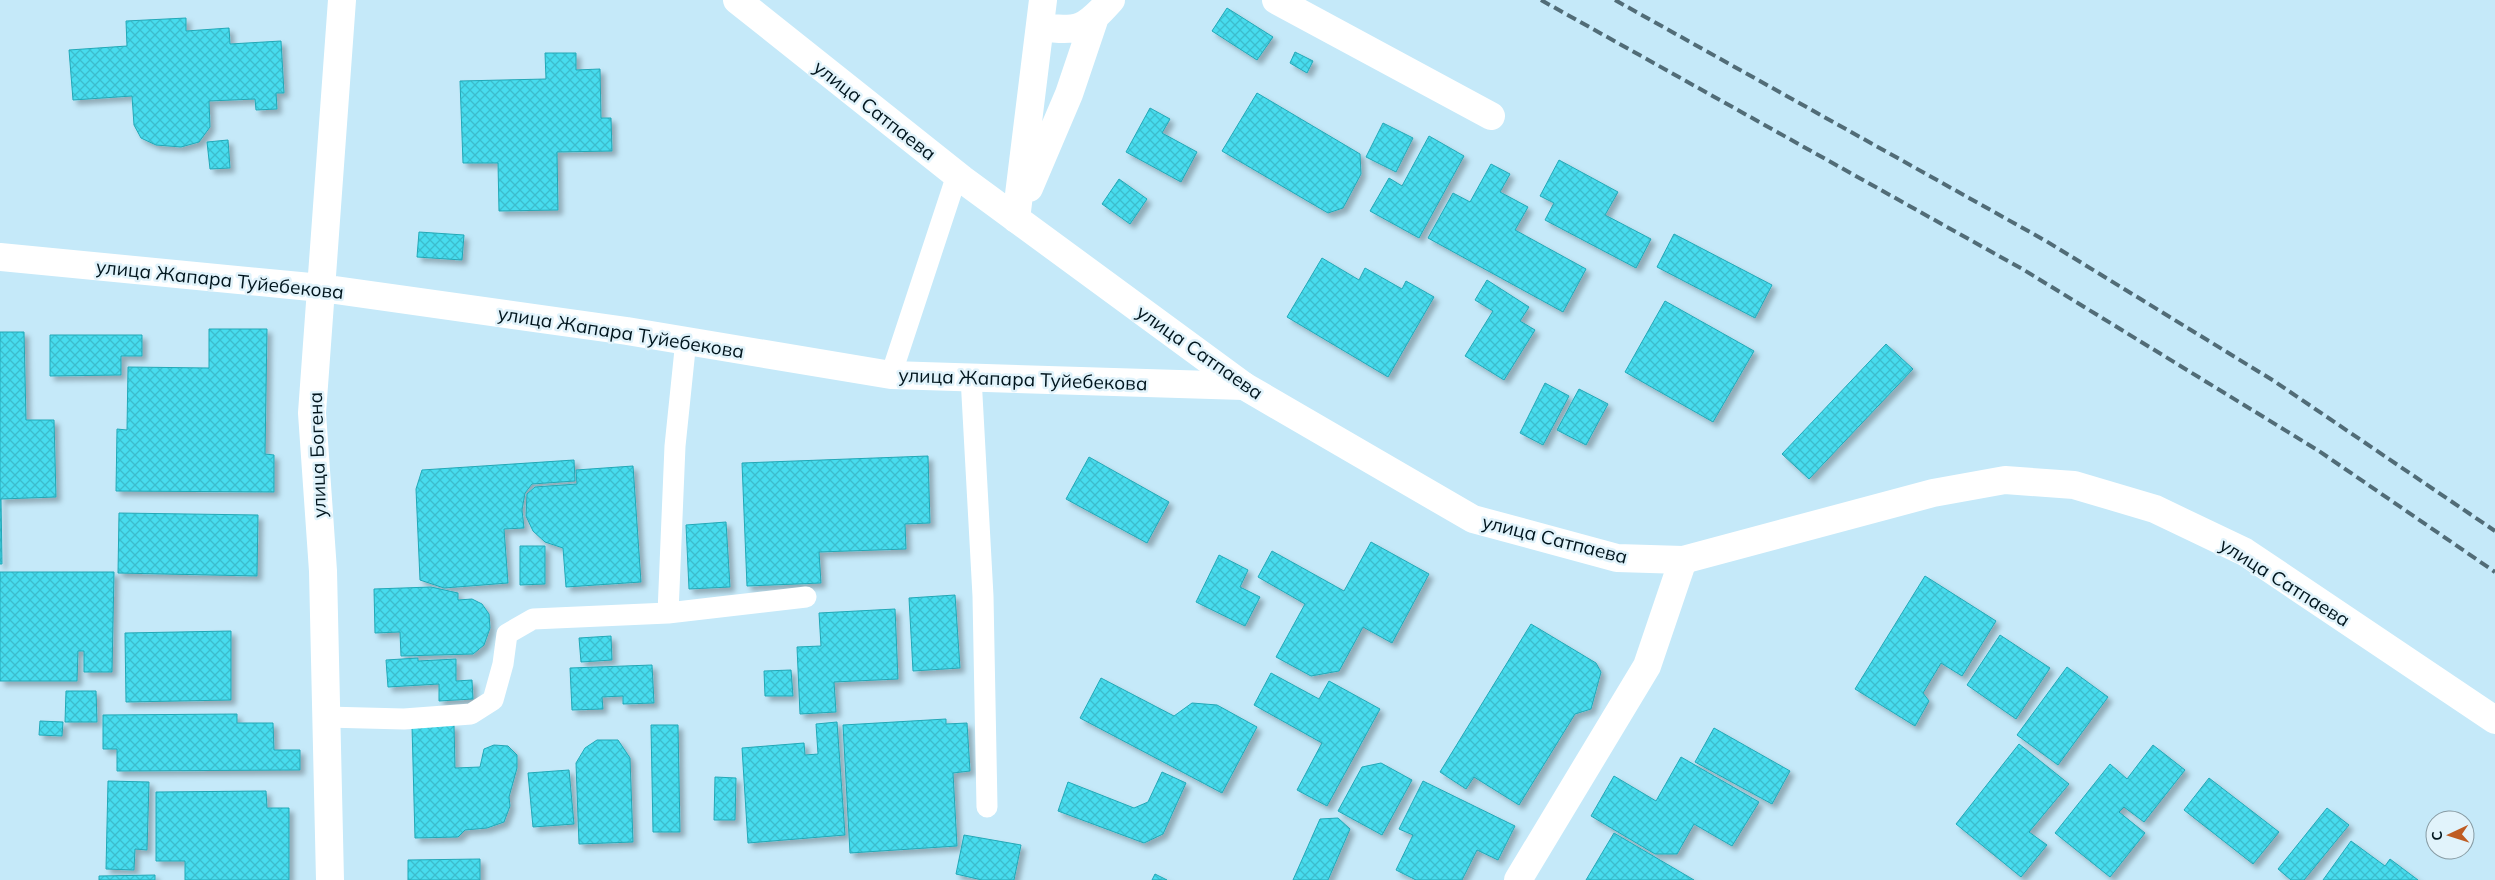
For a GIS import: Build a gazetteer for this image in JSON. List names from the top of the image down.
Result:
{
  "streets": {
    "street": ["улица Сатпаева", "улица Жапара Туйебекова", "улица Богена"]
  },
  "crossings": [
    ["улица Сатпаева", "улица Жапара Туйебекова"],
    ["улица Жапара Туйебекова", "улица Богена"]
  ],
  "north": "left"
}
